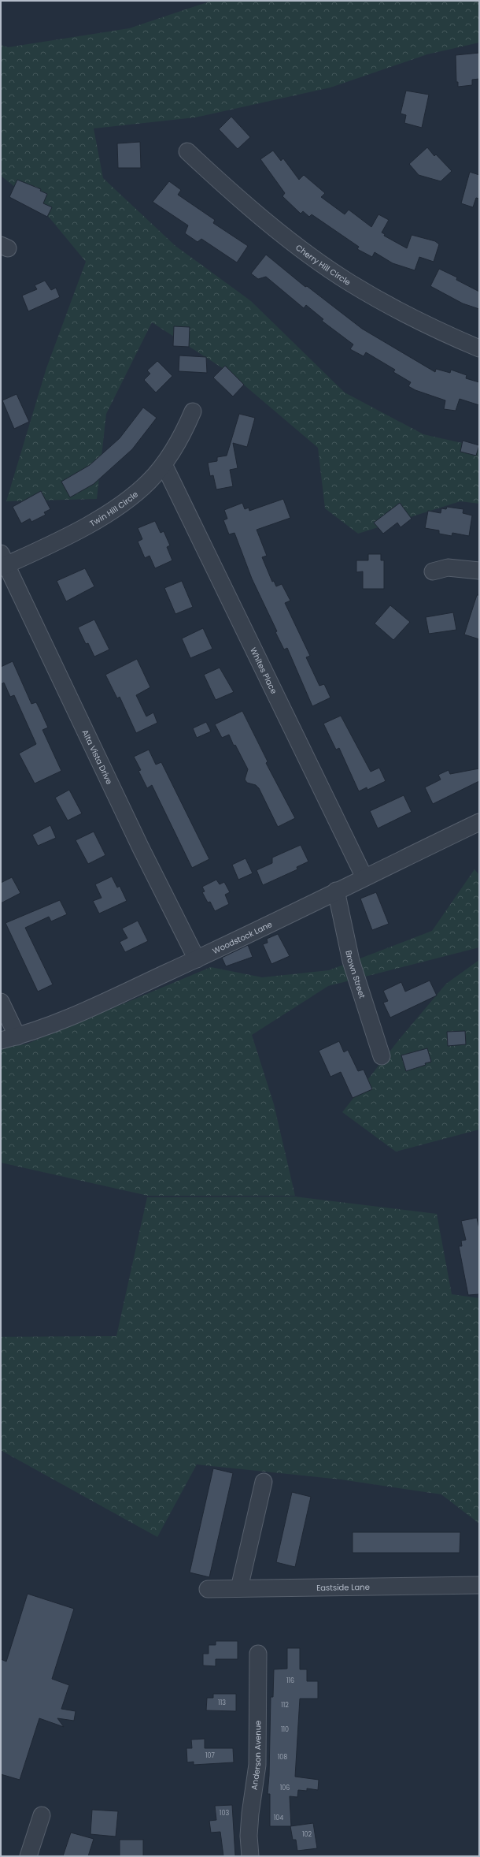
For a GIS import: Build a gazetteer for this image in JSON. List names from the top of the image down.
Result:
{
  "streets": {
    "street": [
      "Cherry Hill Circle",
      "Twin Hill Circle",
      "Whites Place",
      "Alta Vista Drive",
      "Woodstock Lane",
      "Brown Street",
      "Eastside Lane",
      "Anderson Avenue"
    ]
  },
  "crossings": [
    ["Twin Hill Circle", "Whites Place"],
    ["Twin Hill Circle", "Alta Vista Drive"],
    ["Whites Place", "Woodstock Lane"],
    ["Alta Vista Drive", "Woodstock Lane"],
    ["Woodstock Lane", "Brown Street"]
  ],
  "house_numbers": [
    "116",
    "113",
    "112",
    "110",
    "107",
    "108",
    "106",
    "103",
    "104",
    "102"
  ]
}
